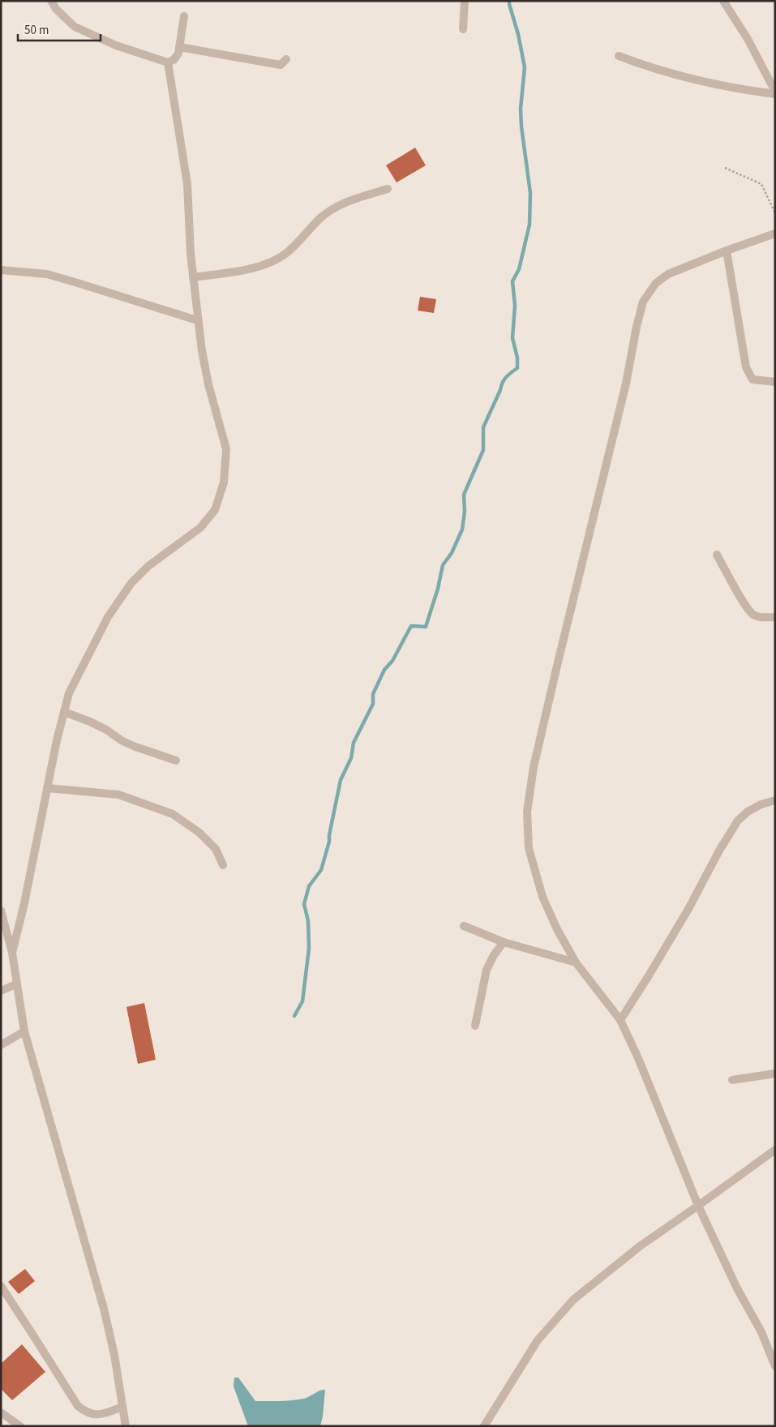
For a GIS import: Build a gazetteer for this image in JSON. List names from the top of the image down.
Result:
{
  "scale_bar": "50 m"
}
